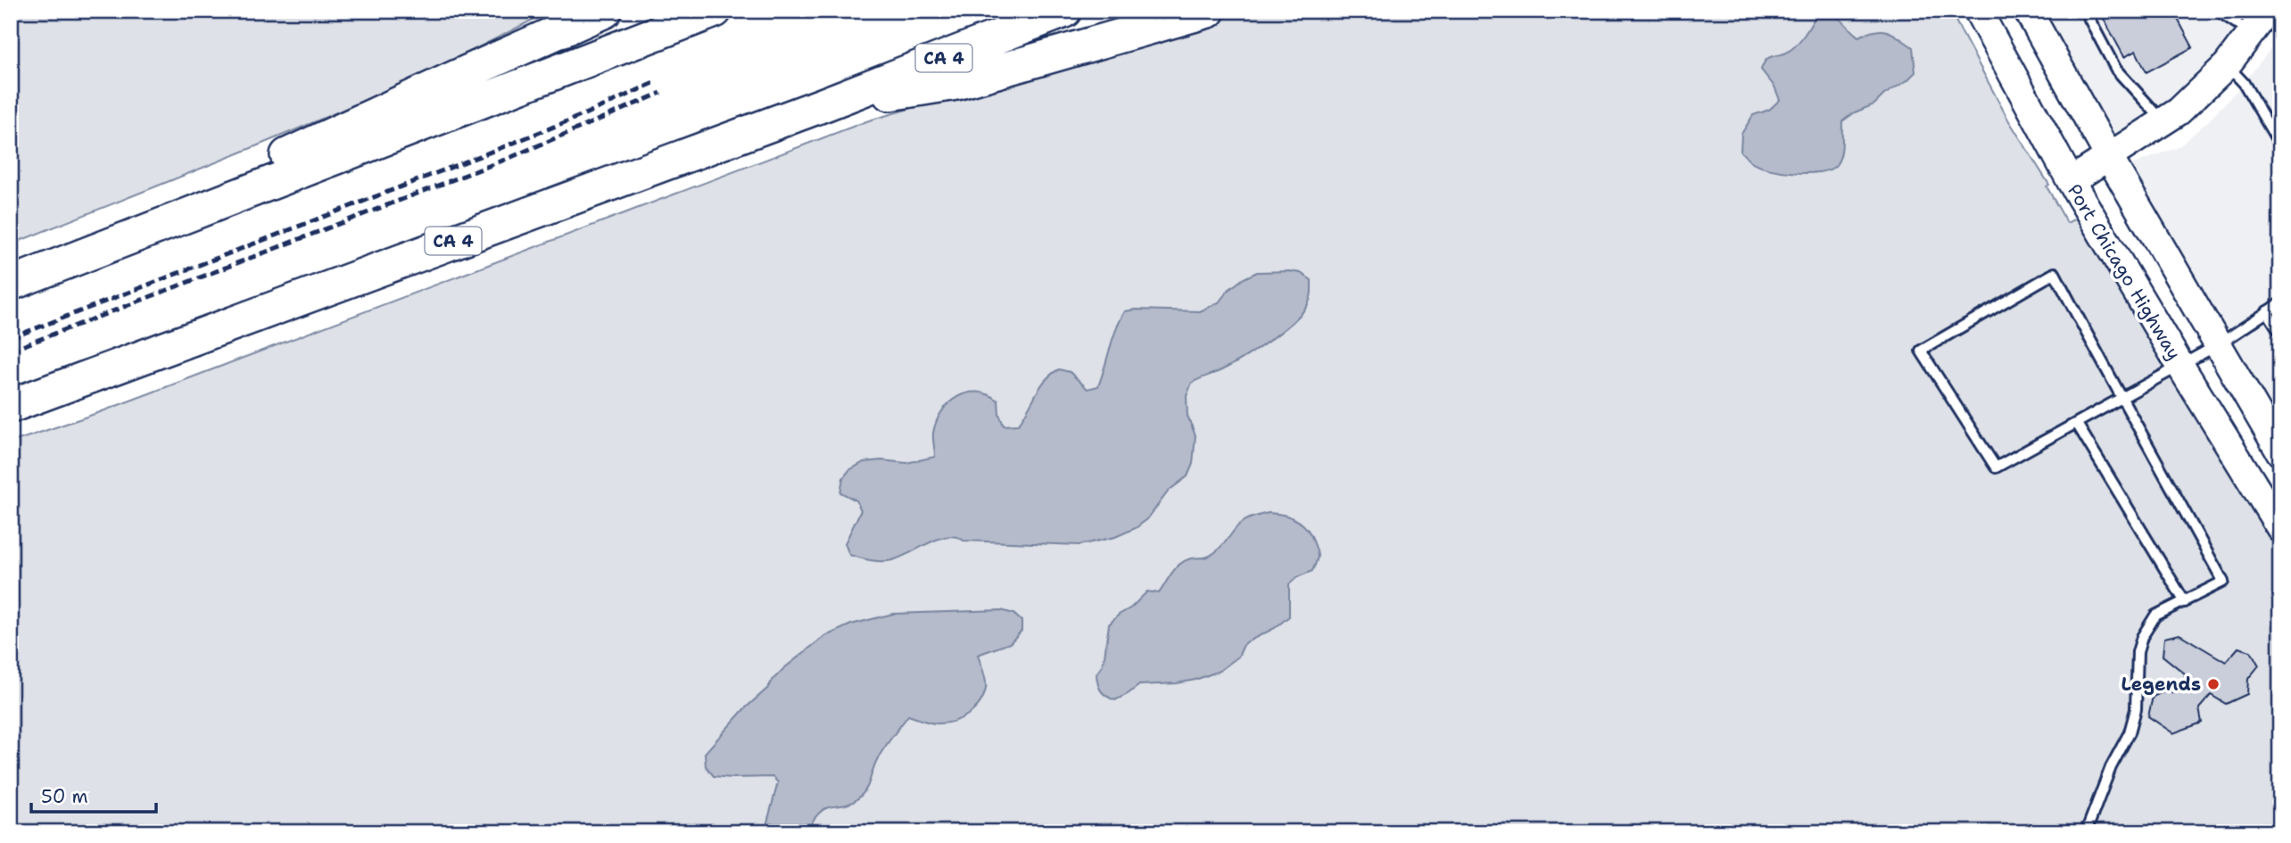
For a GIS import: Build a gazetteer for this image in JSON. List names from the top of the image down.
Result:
{
  "streets": {
    "highway": ["CA 4"],
    "street": ["Port Chicago Highway"]
  },
  "places": ["Legends"],
  "scale_bar": "50 m"
}
